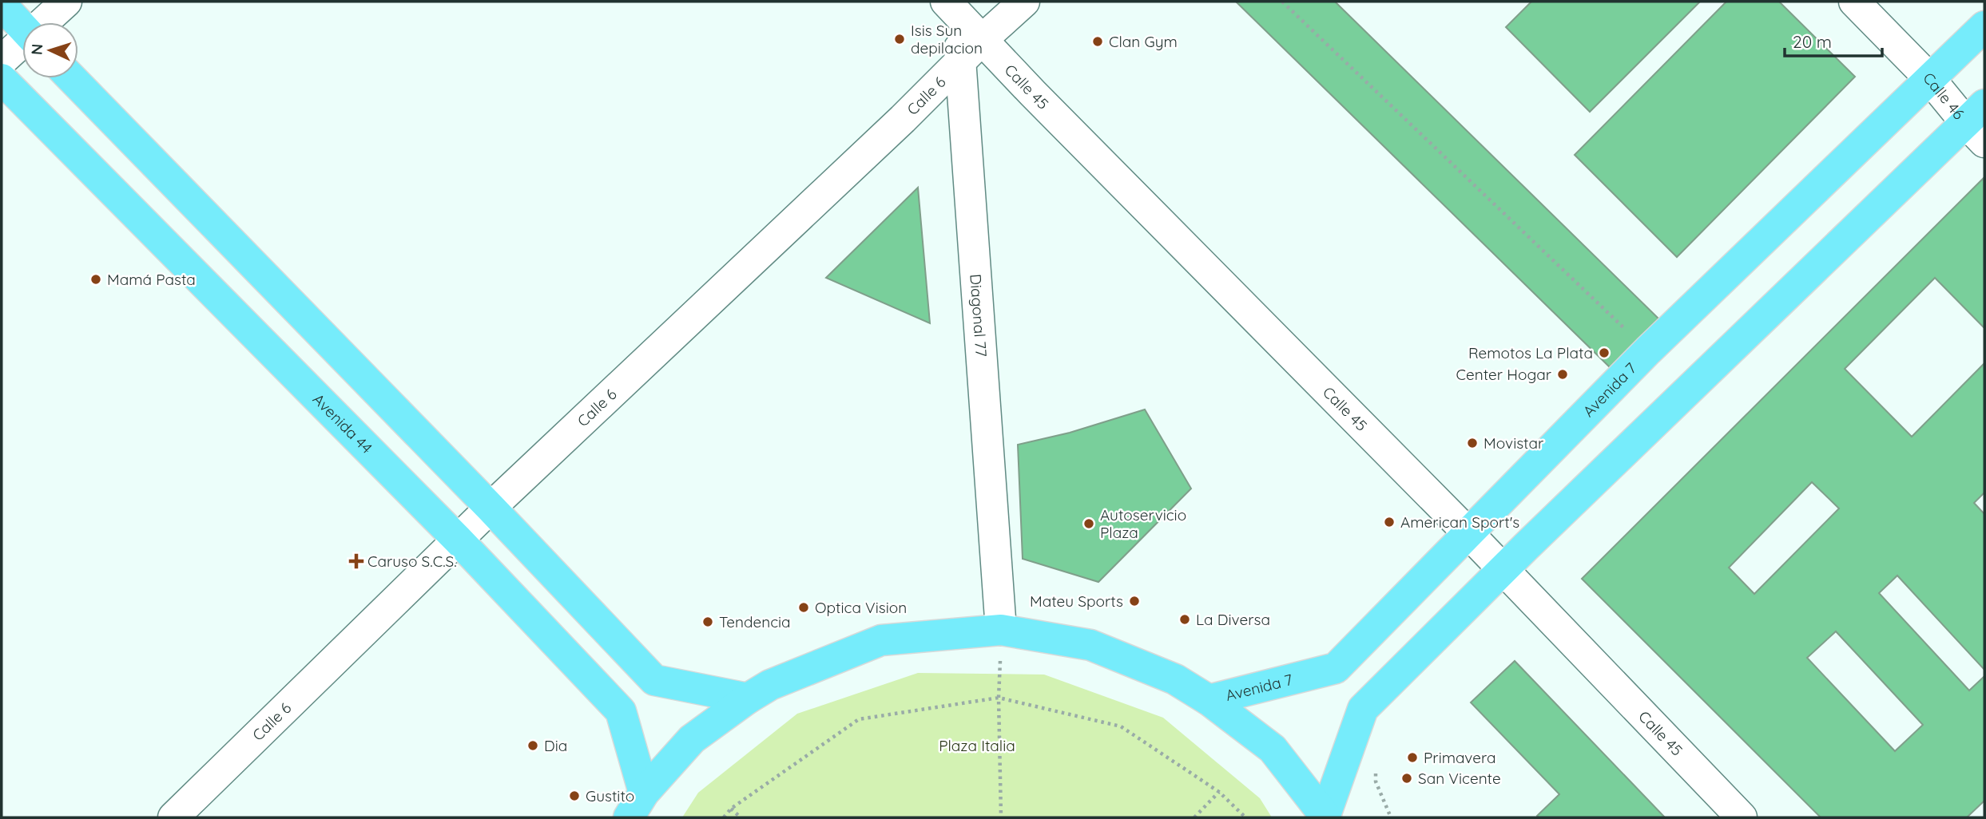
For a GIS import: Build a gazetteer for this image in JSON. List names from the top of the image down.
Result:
{
  "streets": {
    "main road": ["Avenida 7", "Avenida 44"],
    "street": [
      "Calle 45",
      "Calle 46",
      "Calle 6",
      "Diagonal 77"
    ]
  },
  "crossings": [
    ["Calle 45", "Calle 6"],
    ["Calle 45", "Diagonal 77"],
    ["Calle 45", "Avenida 7"],
    ["Calle 46", "Avenida 7"],
    ["Calle 6", "Diagonal 77"],
    ["Calle 6", "Avenida 44"]
  ],
  "parks": ["Plaza Italia"],
  "places": {
    "other": [
      "Isis Sun depilacion",
      "Clan Gym",
      "Mamá Pasta",
      "Remotos La Plata",
      "Center Hogar",
      "Movistar",
      "American Sport's",
      "Autoservicio Plaza",
      "Mateu Sports",
      "Optica Vision",
      "La Diversa",
      "Tendencia",
      "Dia",
      "Primavera",
      "San Vicente",
      "Gustito"
    ],
    "health": ["Caruso S.C.S."]
  },
  "scale_bar": "20 m",
  "north": "left"
}
